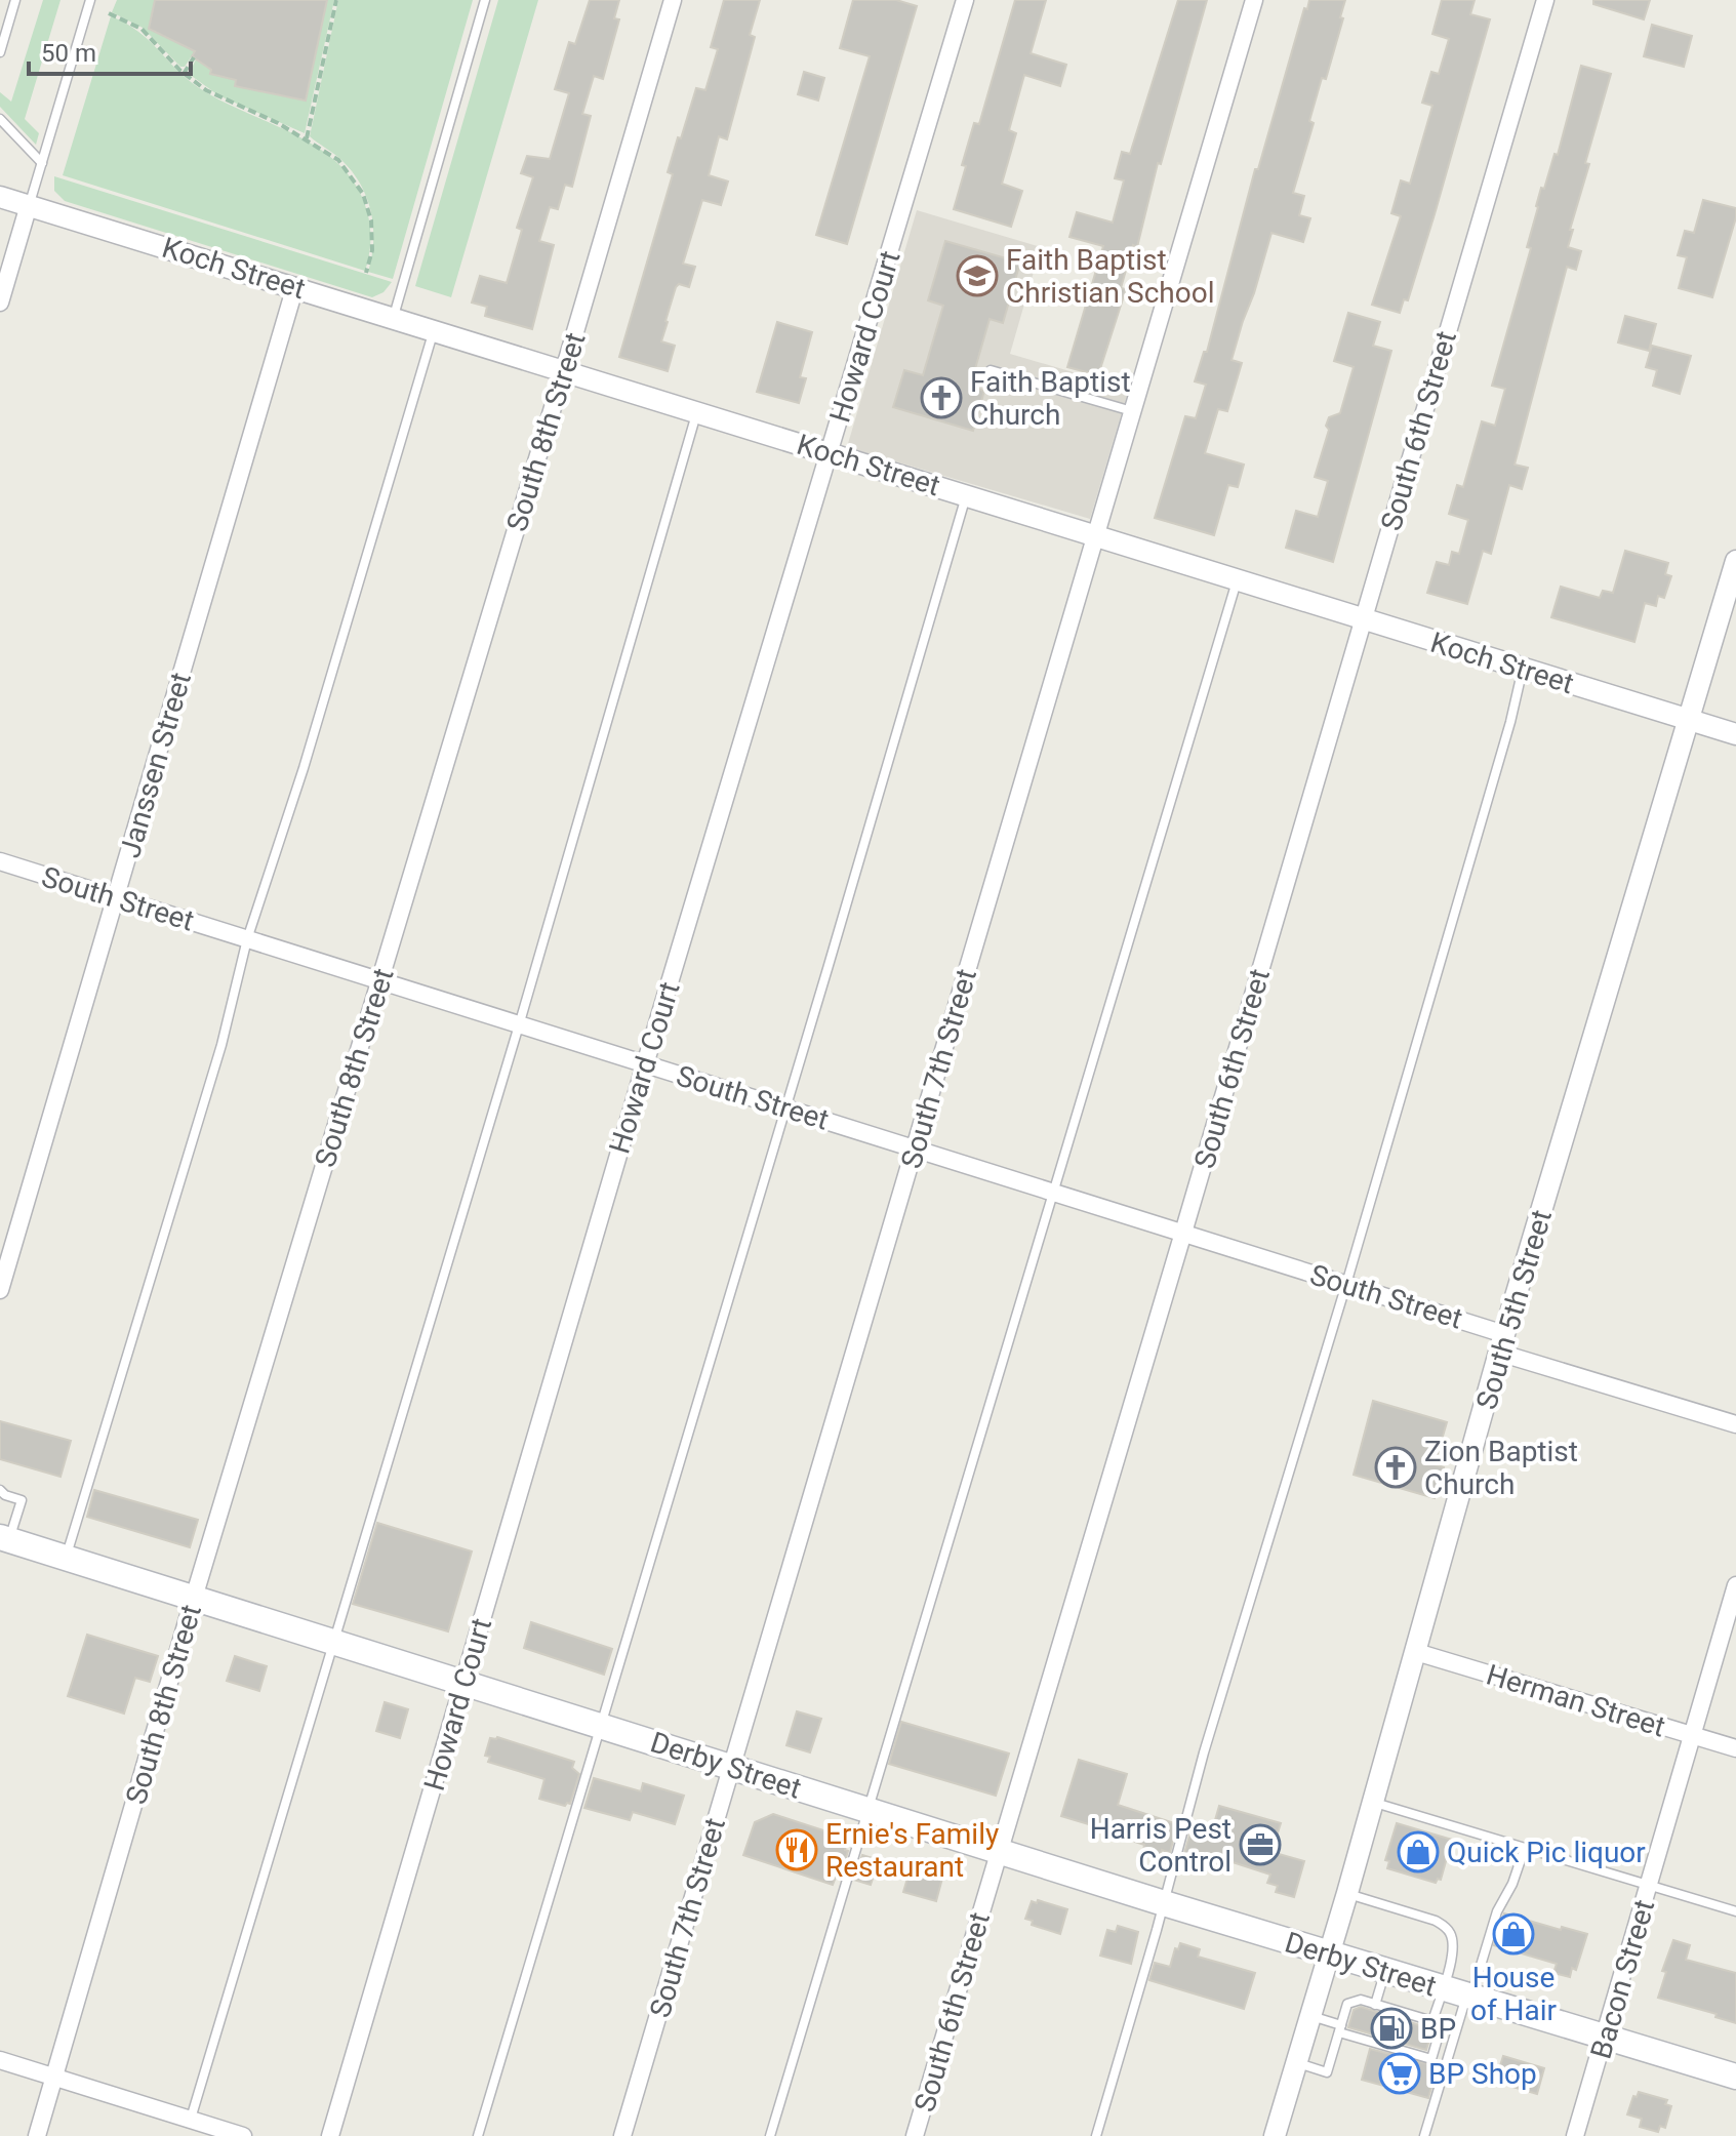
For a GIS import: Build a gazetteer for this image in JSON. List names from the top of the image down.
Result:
{
  "streets": {
    "main road": ["Derby Street"],
    "street": [
      "Koch Street",
      "Howard Court",
      "South 6th Street",
      "South 8th Street",
      "Janssen Street",
      "South Street",
      "South 7th Street",
      "South 5th Street",
      "Herman Street",
      "Bacon Street"
    ]
  },
  "crossings": [
    ["Koch Street", "Howard Court"],
    ["Koch Street", "South 6th Street"],
    ["Koch Street", "South 8th Street"],
    ["Koch Street", "Janssen Street"],
    ["Koch Street", "South 7th Street"],
    ["Koch Street", "South 5th Street"],
    ["Howard Court", "South Street"],
    ["Howard Court", "Derby Street"],
    ["South 6th Street", "South Street"],
    ["South 6th Street", "Derby Street"],
    ["South 8th Street", "South Street"],
    ["South 8th Street", "Derby Street"],
    ["Janssen Street", "South Street"],
    ["South Street", "South 7th Street"],
    ["South Street", "South 5th Street"],
    ["South 7th Street", "Derby Street"],
    ["South 5th Street", "Herman Street"],
    ["South 5th Street", "Derby Street"],
    ["Herman Street", "Bacon Street"],
    ["Derby Street", "Bacon Street"]
  ],
  "places": {
    "school or university": ["Faith Baptist Christian School"],
    "church": ["Faith Baptist Church", "Zion Baptist Church"],
    "office": ["Harris Pest Control"],
    "restaurant": ["Ernie's Family Restaurant"],
    "shop": ["Quick Pic liquor", "House of Hair"],
    "fuel station": ["BP"],
    "supermarket": ["BP Shop"]
  },
  "scale_bar": "50 m"
}
